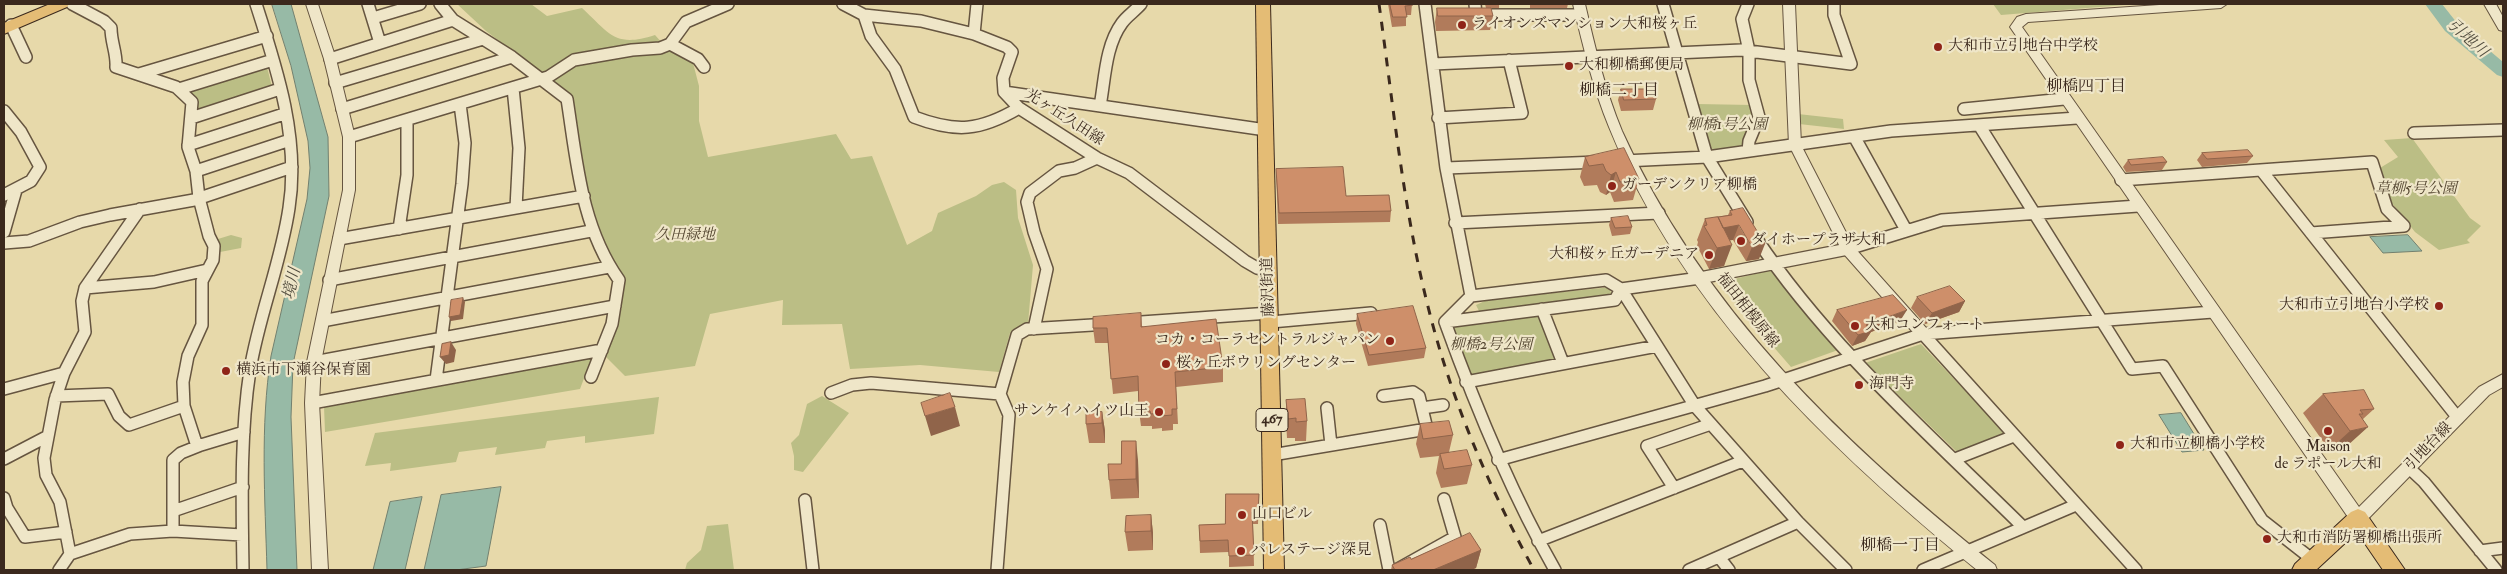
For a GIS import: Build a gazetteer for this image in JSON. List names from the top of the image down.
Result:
{
  "streets": {
    "main road": ["藤沢街道", "467"],
    "street": ["光ヶ丘久田線", "福田相模原線", "引地台線"]
  },
  "crossings": [
    ["光ヶ丘久田線", "藤沢街道"]
  ],
  "districts": ["柳橋四丁目", "柳橋二丁目", "柳橋一丁目"],
  "water": ["引地川", "境川"],
  "parks": [
    "柳橋1号公園",
    "草柳5号公園",
    "久田緑地",
    "柳橋2号公園"
  ],
  "places": [
    "ライオンズマンション大和桜ヶ丘",
    "大和市立引地台中学校",
    "大和柳橋郵便局",
    "ガーデンクリア柳橋",
    "ダイホープラザ大和",
    "大和桜ヶ丘ガーデニア",
    "大和市立引地台小学校",
    "大和コンフォート",
    "コカ・コーラセントラルジャパン",
    "桜ヶ丘ボウリングセンター",
    "横浜市下瀬谷保育園",
    "海門寺",
    "サンケイハイツ山王",
    "Maison de ラポール大和",
    "大和市立柳橋小学校",
    "山口ビル",
    "大和市消防署柳橋出張所",
    "パレステージ深見"
  ]
}
